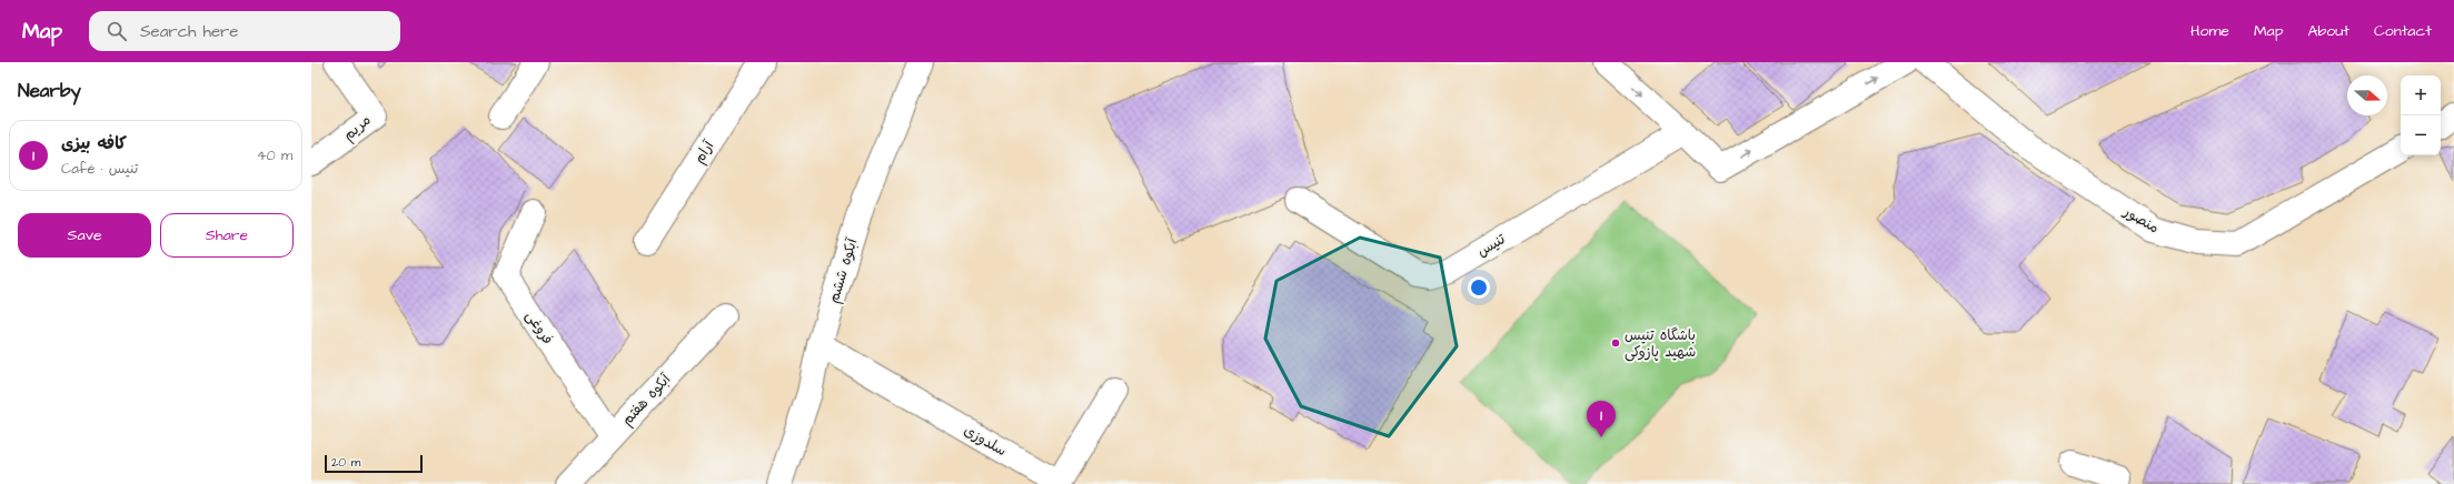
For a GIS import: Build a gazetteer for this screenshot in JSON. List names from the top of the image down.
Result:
{
  "streets": {
    "street": [
      "مریم",
      "آرام",
      "منصور",
      "تنیس",
      "آبکوه ششم",
      "فروغی",
      "آبکوه هفتم",
      "سلدوزی"
    ]
  },
  "crossings": [
    ["آبکوه ششم", "سلدوزی"],
    ["فروغی", "آبکوه هفتم"]
  ],
  "places": ["باشگاه تنیس شهید پازوکی"],
  "scale_bar": "20 m",
  "north": "right",
  "page": {
    "header": "Map",
    "search": "Search here",
    "nav": [
      "Home",
      "Map",
      "About",
      "Contact"
    ],
    "heading": "Nearby",
    "map_buttons": ["+", "−"],
    "list": [
      {
        "mark": "1",
        "name": "کافه بیزی",
        "note": "Café · تنیس",
        "value": "40 m"
      }
    ],
    "buttons": ["Save", "Share"],
    "pins": "1",
    "scale": "20 m"
  }
}
